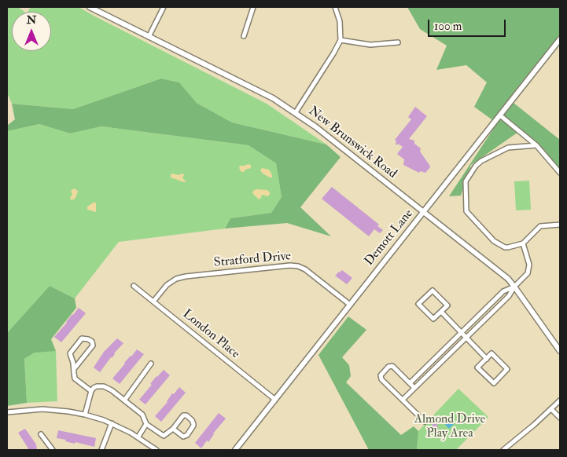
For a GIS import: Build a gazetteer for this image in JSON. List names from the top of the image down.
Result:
{
  "streets": {
    "street": [
      "New Brunswick Road",
      "Demott Lane",
      "Stratford Drive",
      "London Place"
    ]
  },
  "crossings": [
    ["New Brunswick Road", "Demott Lane"],
    ["Demott Lane", "Stratford Drive"],
    ["Demott Lane", "London Place"],
    ["Stratford Drive", "London Place"]
  ],
  "parks": ["Almond Drive Play Area"],
  "scale_bar": "100 m",
  "north": "top"
}
